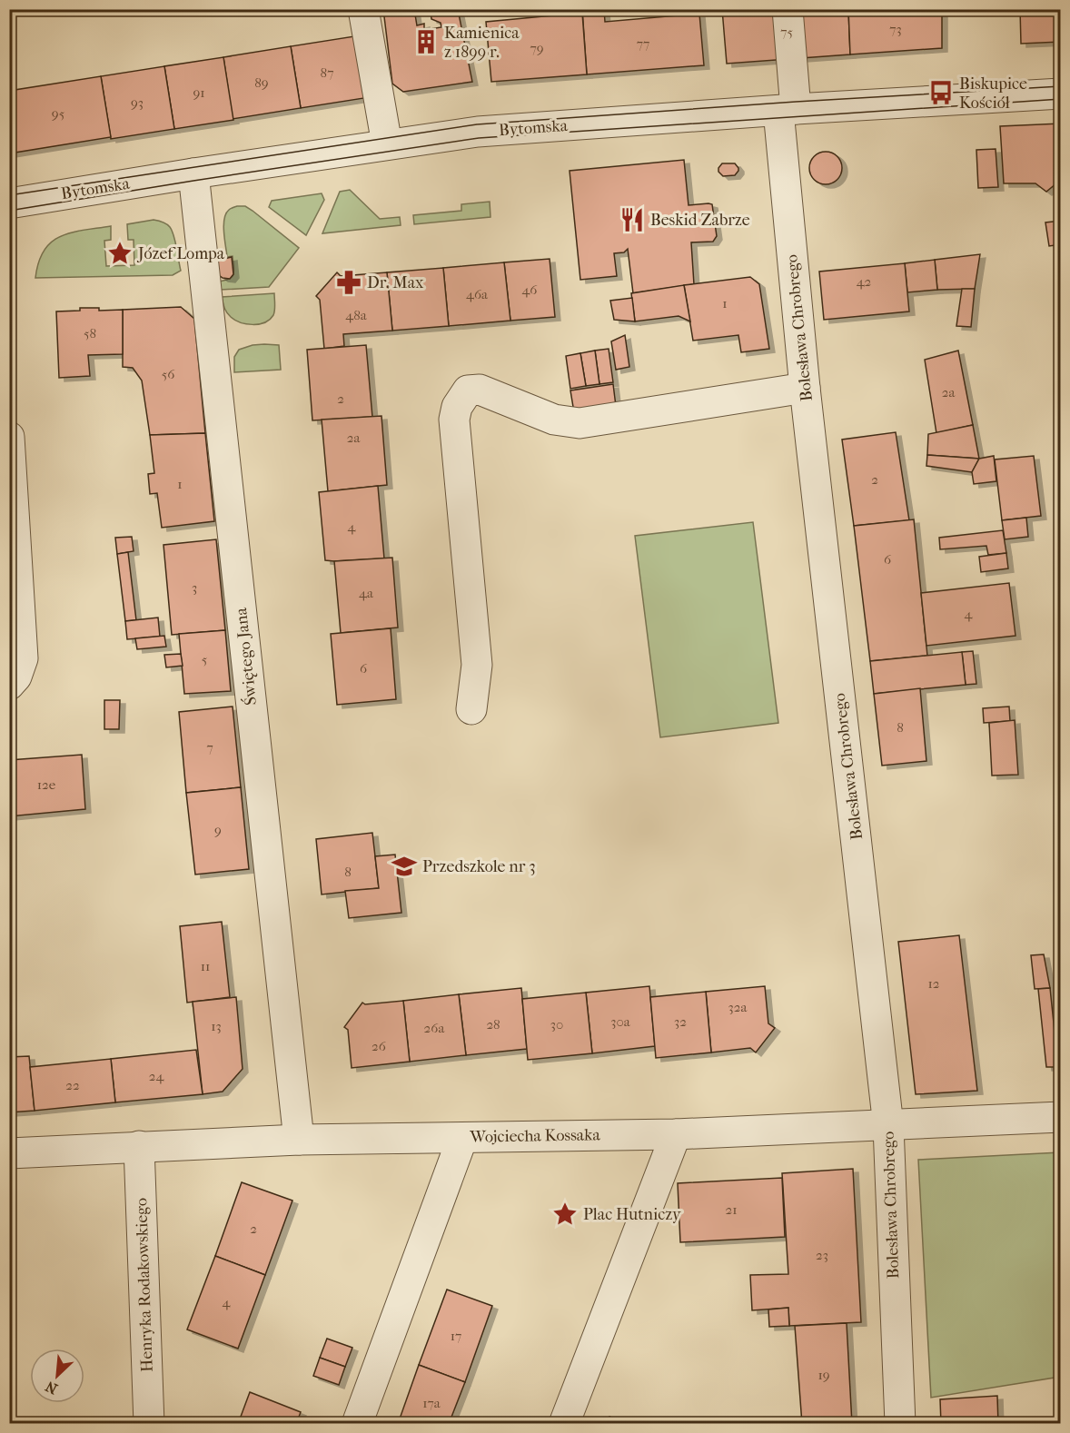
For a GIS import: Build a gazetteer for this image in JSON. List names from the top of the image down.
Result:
{
  "streets": {
    "street": [
      "Bytomska",
      "Bolesława Chrobrego",
      "Świętego Jana",
      "Wojciecha Kossaka",
      "Henryka Rodakowskiego"
    ]
  },
  "crossings": [
    ["Bytomska", "Bolesława Chrobrego"],
    ["Bytomska", "Świętego Jana"],
    ["Bolesława Chrobrego", "Wojciecha Kossaka"],
    ["Świętego Jana", "Wojciecha Kossaka"],
    ["Wojciecha Kossaka", "Henryka Rodakowskiego"]
  ],
  "places": {
    "building": ["Kamienica z 1899 r."],
    "bus stop": ["Biskupice Kościół"],
    "restaurant": ["Beskid Zabrze"],
    "place": ["Józef Lompa", "Plac Hutniczy"],
    "pharmacy": ["Dr. Max"],
    "school or university": ["Przedszkole nr 3"]
  },
  "house_numbers": [
    "73",
    "75",
    "77",
    "79",
    "87",
    "89",
    "91",
    "93",
    "95",
    "42",
    "46",
    "46a",
    "1",
    "48a",
    "58",
    "56",
    "2a",
    "2",
    "2a",
    "2",
    "1",
    "4",
    "6",
    "3",
    "4a",
    "4",
    "5",
    "6",
    "8",
    "7",
    "12e",
    "9",
    "8",
    "11",
    "12",
    "32a",
    "30a",
    "32",
    "28",
    "30",
    "13",
    "26a",
    "26",
    "24",
    "22",
    "21",
    "2",
    "23",
    "4",
    "17",
    "19",
    "17a"
  ],
  "north": "bottom left"
}
